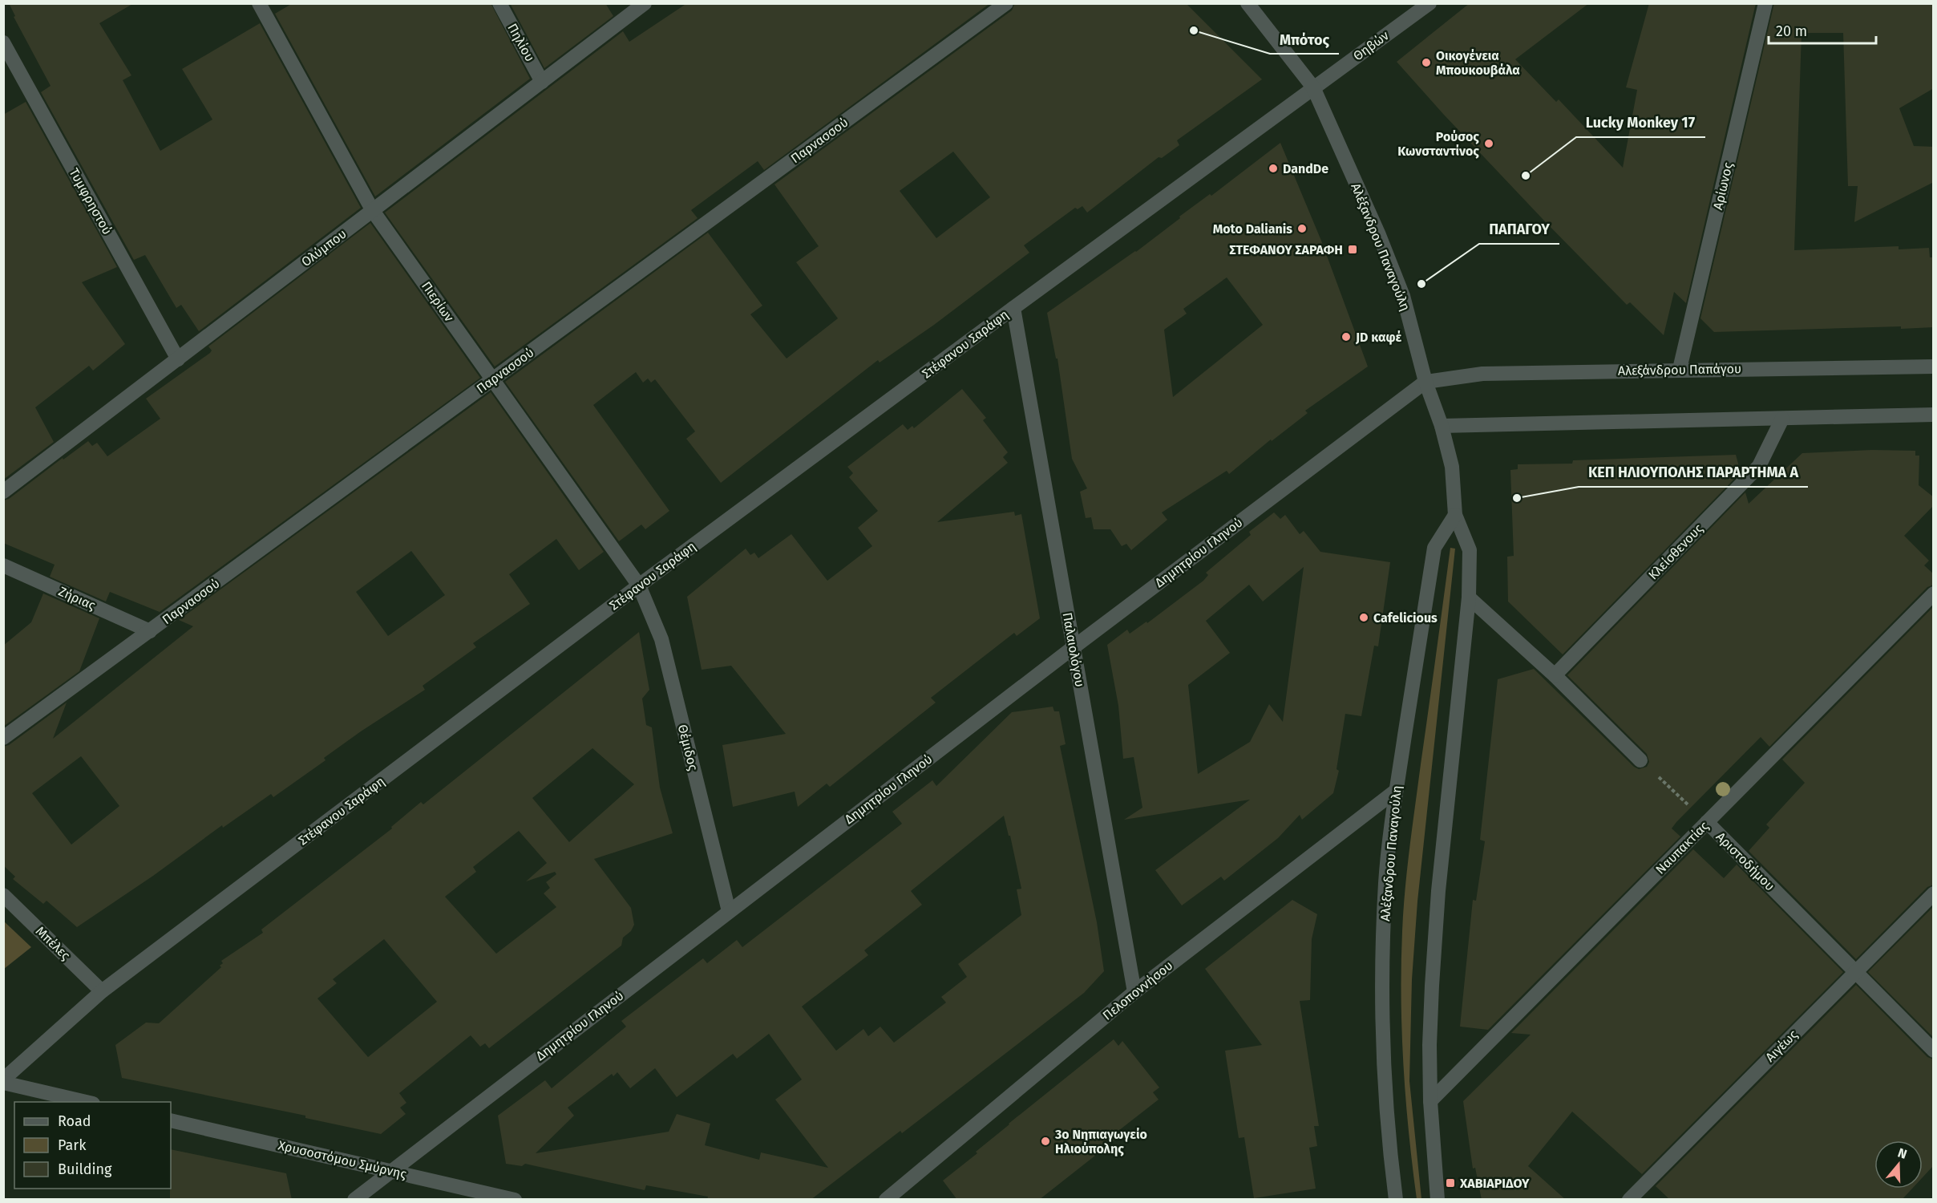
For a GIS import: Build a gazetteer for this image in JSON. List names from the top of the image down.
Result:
{
  "streets": {
    "street": [
      "Πηλίου",
      "Θηβών",
      "Παρνασσού",
      "Αρίωνος",
      "Τυμφρηστού",
      "Αλέξανδρου Παναγούλη",
      "Ολύμπου",
      "Πιερίων",
      "Στέφανου Σαράφη",
      "Αλεξάνδρου Παπάγου",
      "Κλείσθενους",
      "Δημητρίου Γληνού",
      "Ζήριας",
      "Παλαιολόγου",
      "Θέμιδος",
      "Ναυπακτίας",
      "Αριστοδήμου",
      "Μπέλες",
      "Πελοποννήσου",
      "Αιγέως",
      "Χρυσοστόμου Σμύρνης"
    ]
  },
  "crossings": [
    ["Πηλίου", "Ολύμπου"],
    ["Θηβών", "Αλέξανδρου Παναγούλη"],
    ["Θηβών", "Στέφανου Σαράφη"],
    ["Παρνασσού", "Πιερίων"],
    ["Παρνασσού", "Ζήριας"],
    ["Αρίωνος", "Αλεξάνδρου Παπάγου"],
    ["Τυμφρηστού", "Ολύμπου"],
    ["Αλέξανδρου Παναγούλη", "Στέφανου Σαράφη"],
    ["Αλέξανδρου Παναγούλη", "Αλεξάνδρου Παπάγου"],
    ["Αλέξανδρου Παναγούλη", "Δημητρίου Γληνού"],
    ["Αλέξανδρου Παναγούλη", "Ναυπακτίας"],
    ["Αλέξανδρου Παναγούλη", "Πελοποννήσου"],
    ["Ολύμπου", "Πιερίων"],
    ["Πιερίων", "Στέφανου Σαράφη"],
    ["Πιερίων", "Θέμιδος"],
    ["Στέφανου Σαράφη", "Παλαιολόγου"],
    ["Στέφανου Σαράφη", "Θέμιδος"],
    ["Στέφανου Σαράφη", "Μπέλες"],
    ["Αλεξάνδρου Παπάγου", "Δημητρίου Γληνού"],
    ["Δημητρίου Γληνού", "Παλαιολόγου"],
    ["Δημητρίου Γληνού", "Θέμιδος"],
    ["Δημητρίου Γληνού", "Χρυσοστόμου Σμύρνης"],
    ["Παλαιολόγου", "Πελοποννήσου"],
    ["Ναυπακτίας", "Αριστοδήμου"],
    ["Αριστοδήμου", "Αιγέως"]
  ],
  "places": {
    "other": [
      "Μπότος",
      "Οικογένεια Μπουκουβάλα",
      "Ρούσος Κωνσταντίνος",
      "DandDe",
      "Lucky Monkey 17",
      "Moto Dalianis",
      "ΠΑΠΑΓΟΥ",
      "JD καφέ",
      "ΚΕΠ ΗΛΙΟΥΠΟΛΗΣ ΠΑΡΑΡΤΗΜΑ Α",
      "Cafelicious",
      "3o Νηπιαγωγείο Ηλιούπολης"
    ],
    "transit": ["ΣΤΕΦΑΝΟΥ ΣΑΡΑΦΗ", "ΧΑΒΙΑΡΙΔΟΥ"]
  },
  "legend": ["Road", "Park", "Building"],
  "scale_bar": "20 m",
  "north": "top"
}
